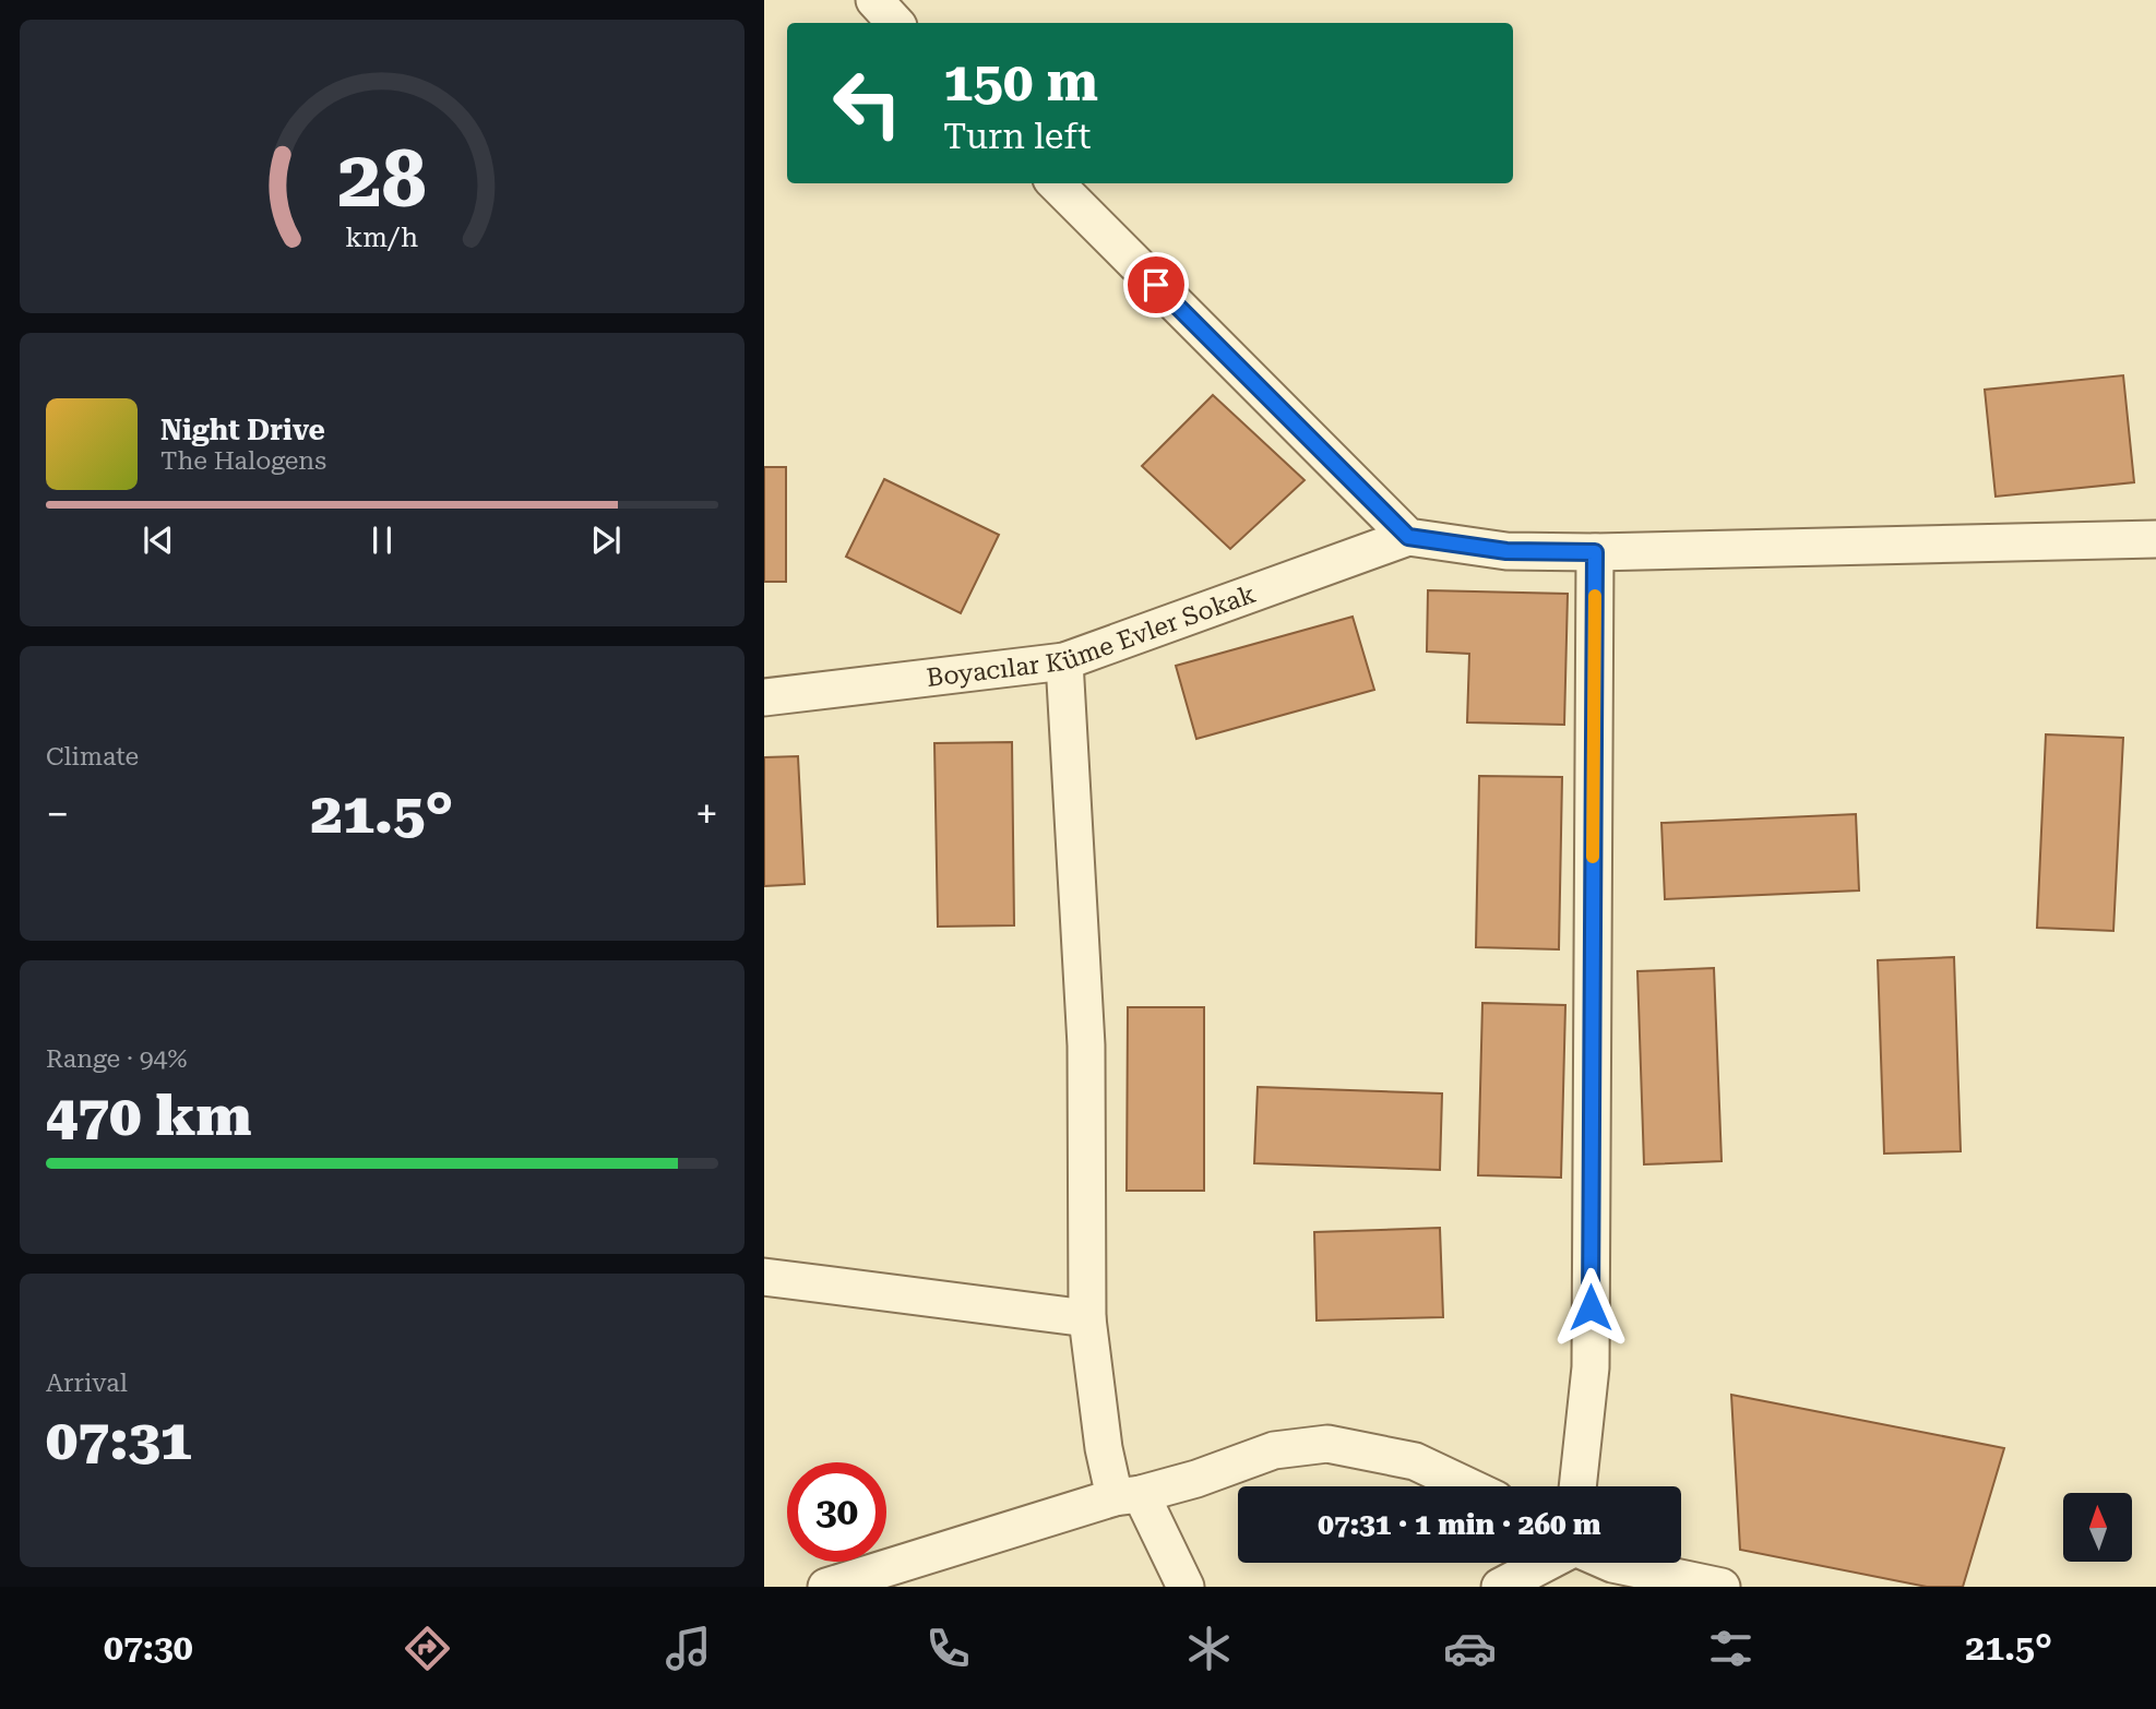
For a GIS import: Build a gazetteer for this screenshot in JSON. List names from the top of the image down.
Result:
{
  "streets": {
    "street": ["Boyacılar Küme Evler Sokak"]
  },
  "north": "top",
  "page": {
    "turn": ["150 m", "Turn left"],
    "song": ["Night Drive", "The Halogens"],
    "tile": [
      "Climate",
      ["Range · 94%", "470 km"],
      ["Arrival", "07:31"]
    ],
    "heat": ["−", "21.5°", "+"],
    "limit": "30",
    "trip": "07:31 · 1 min · 260 m",
    "tabs": ["07:30", "21.5°"],
    "gauge": ["28", "km/h"]
  }
}
